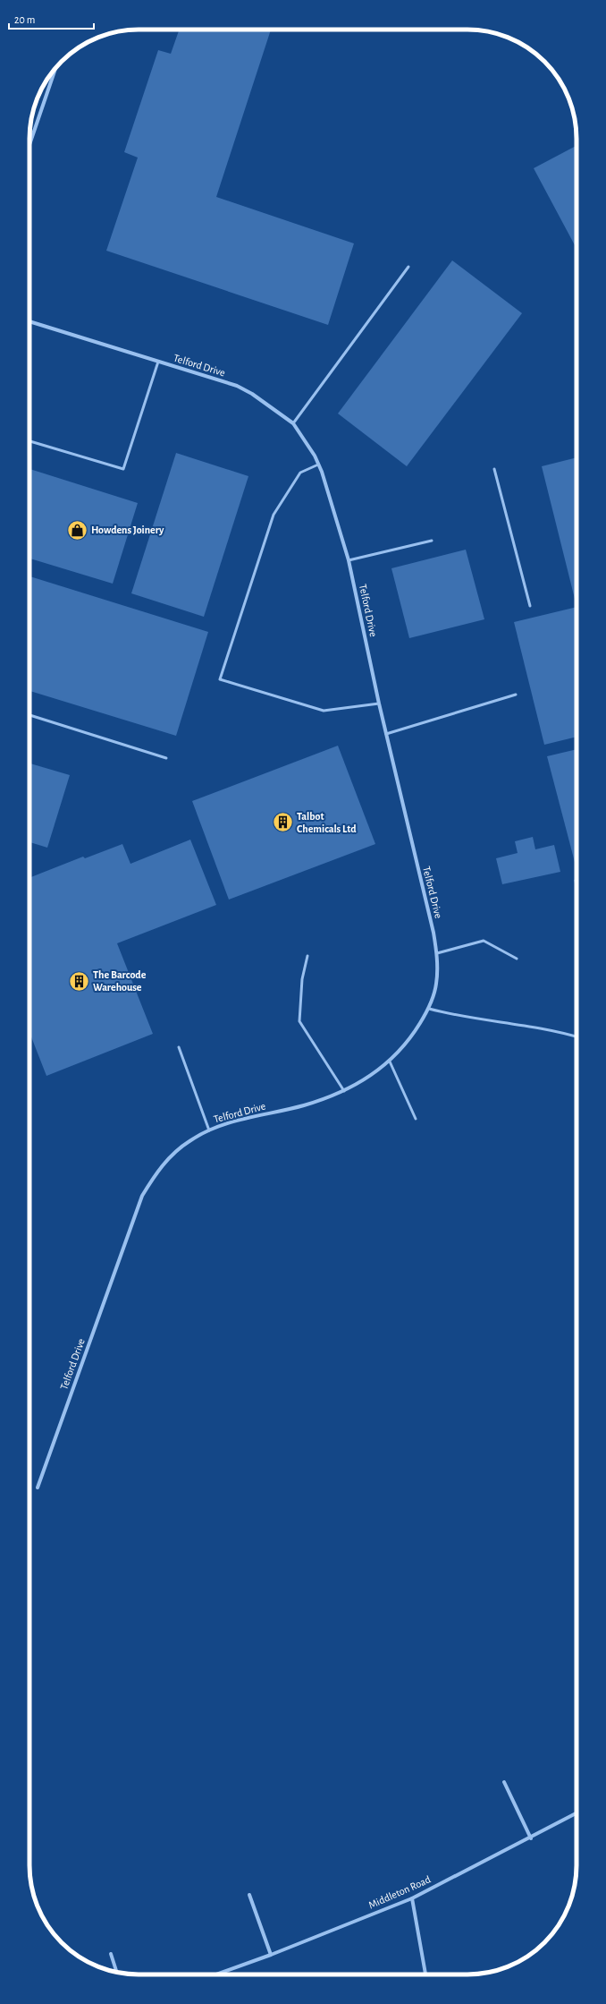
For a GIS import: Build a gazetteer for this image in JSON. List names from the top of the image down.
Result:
{
  "streets": {
    "street": ["Telford Drive", "Middleton Road"]
  },
  "places": {
    "shop": ["Howdens Joinery"],
    "building": ["Talbot Chemicals Ltd", "The Barcode Warehouse"]
  },
  "scale_bar": "20 m"
}
